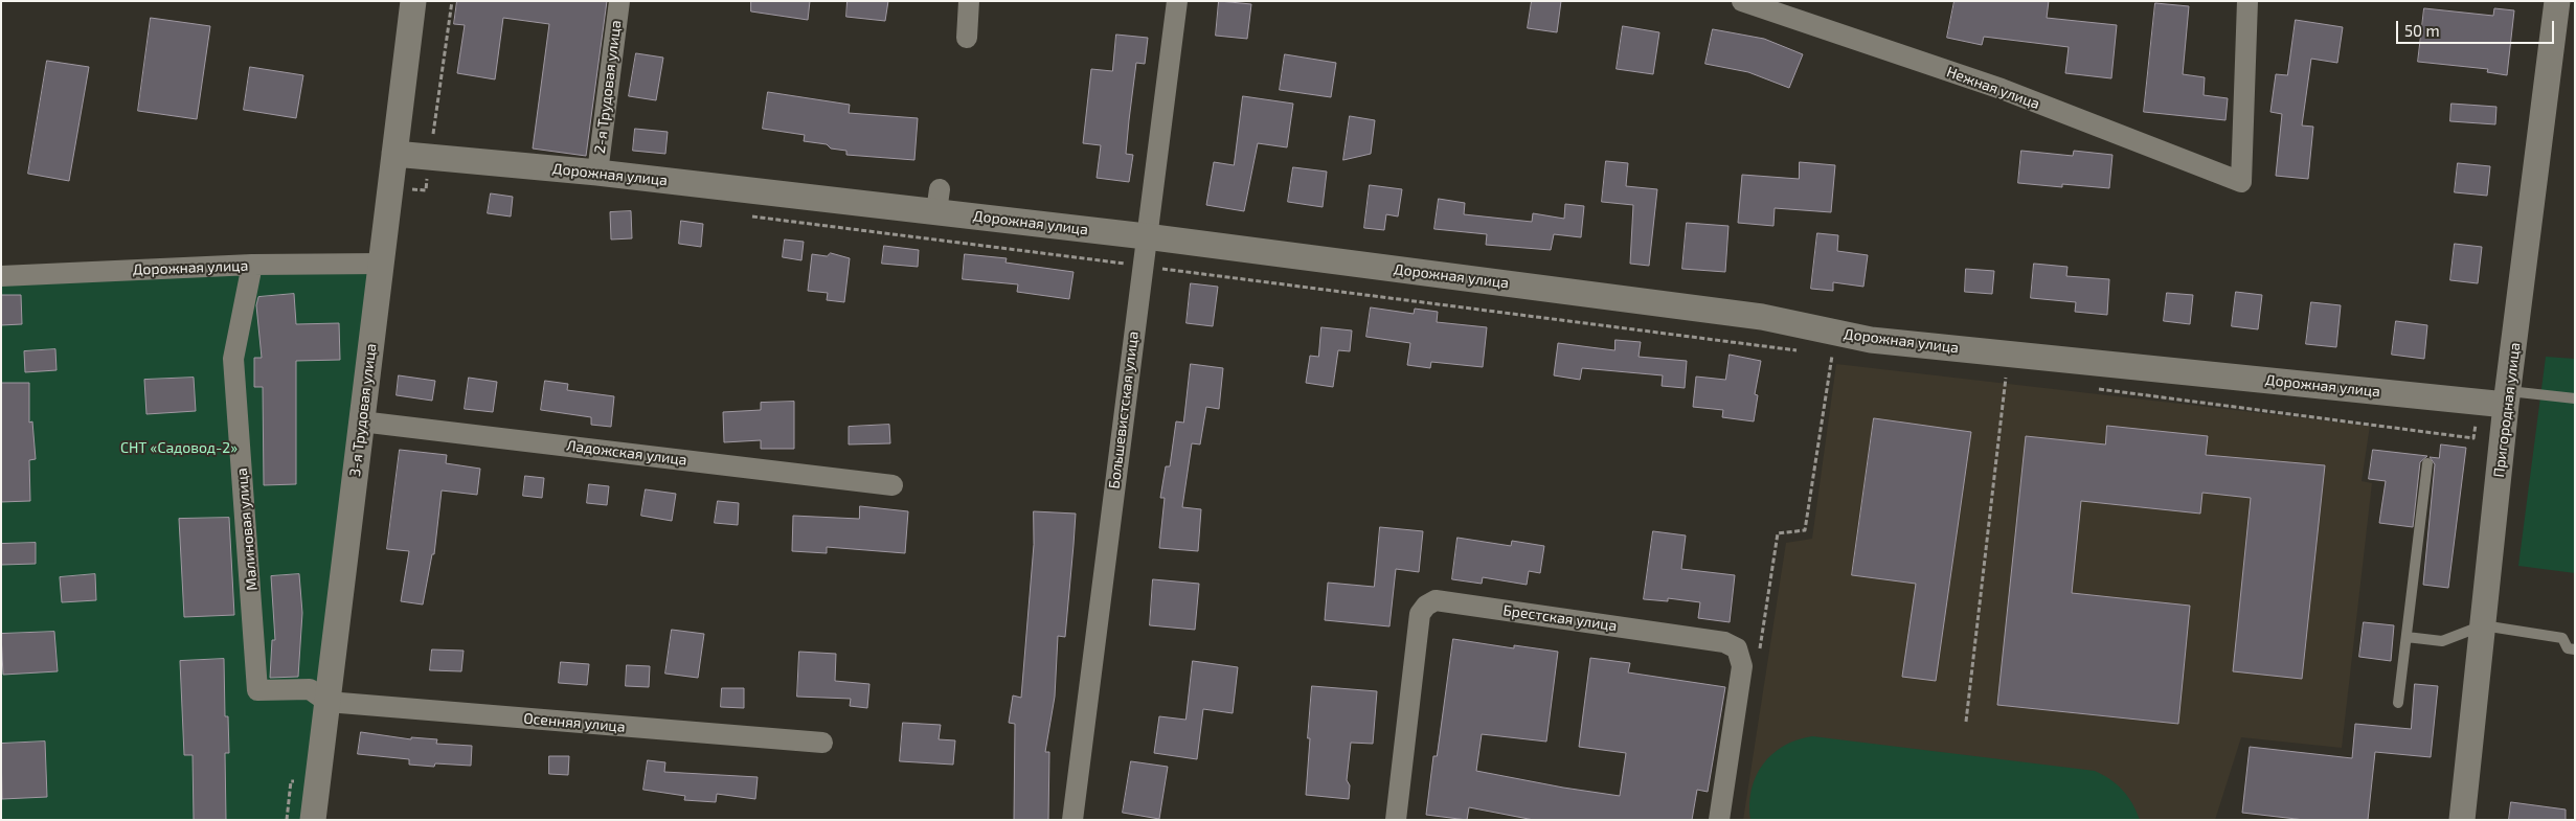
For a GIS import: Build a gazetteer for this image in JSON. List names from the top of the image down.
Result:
{
  "streets": {
    "street": [
      "2-я Трудовая улица",
      "Нежная улица",
      "Дорожная улица",
      "3-я Трудовая улица",
      "Большевистская улица",
      "Пригородная улица",
      "Ладожская улица",
      "Малиновая улица",
      "Брестская улица",
      "Осенняя улица"
    ]
  },
  "crossings": [
    ["2-я Трудовая улица", "Дорожная улица"],
    ["Дорожная улица", "3-я Трудовая улица"],
    ["Дорожная улица", "Большевистская улица"],
    ["Дорожная улица", "Пригородная улица"],
    ["Дорожная улица", "Малиновая улица"],
    ["3-я Трудовая улица", "Ладожская улица"],
    ["3-я Трудовая улица", "Малиновая улица"],
    ["3-я Трудовая улица", "Осенняя улица"],
    ["Малиновая улица", "Осенняя улица"]
  ],
  "parks": ["СНТ «Садовод-2»"],
  "scale_bar": "50 m"
}
